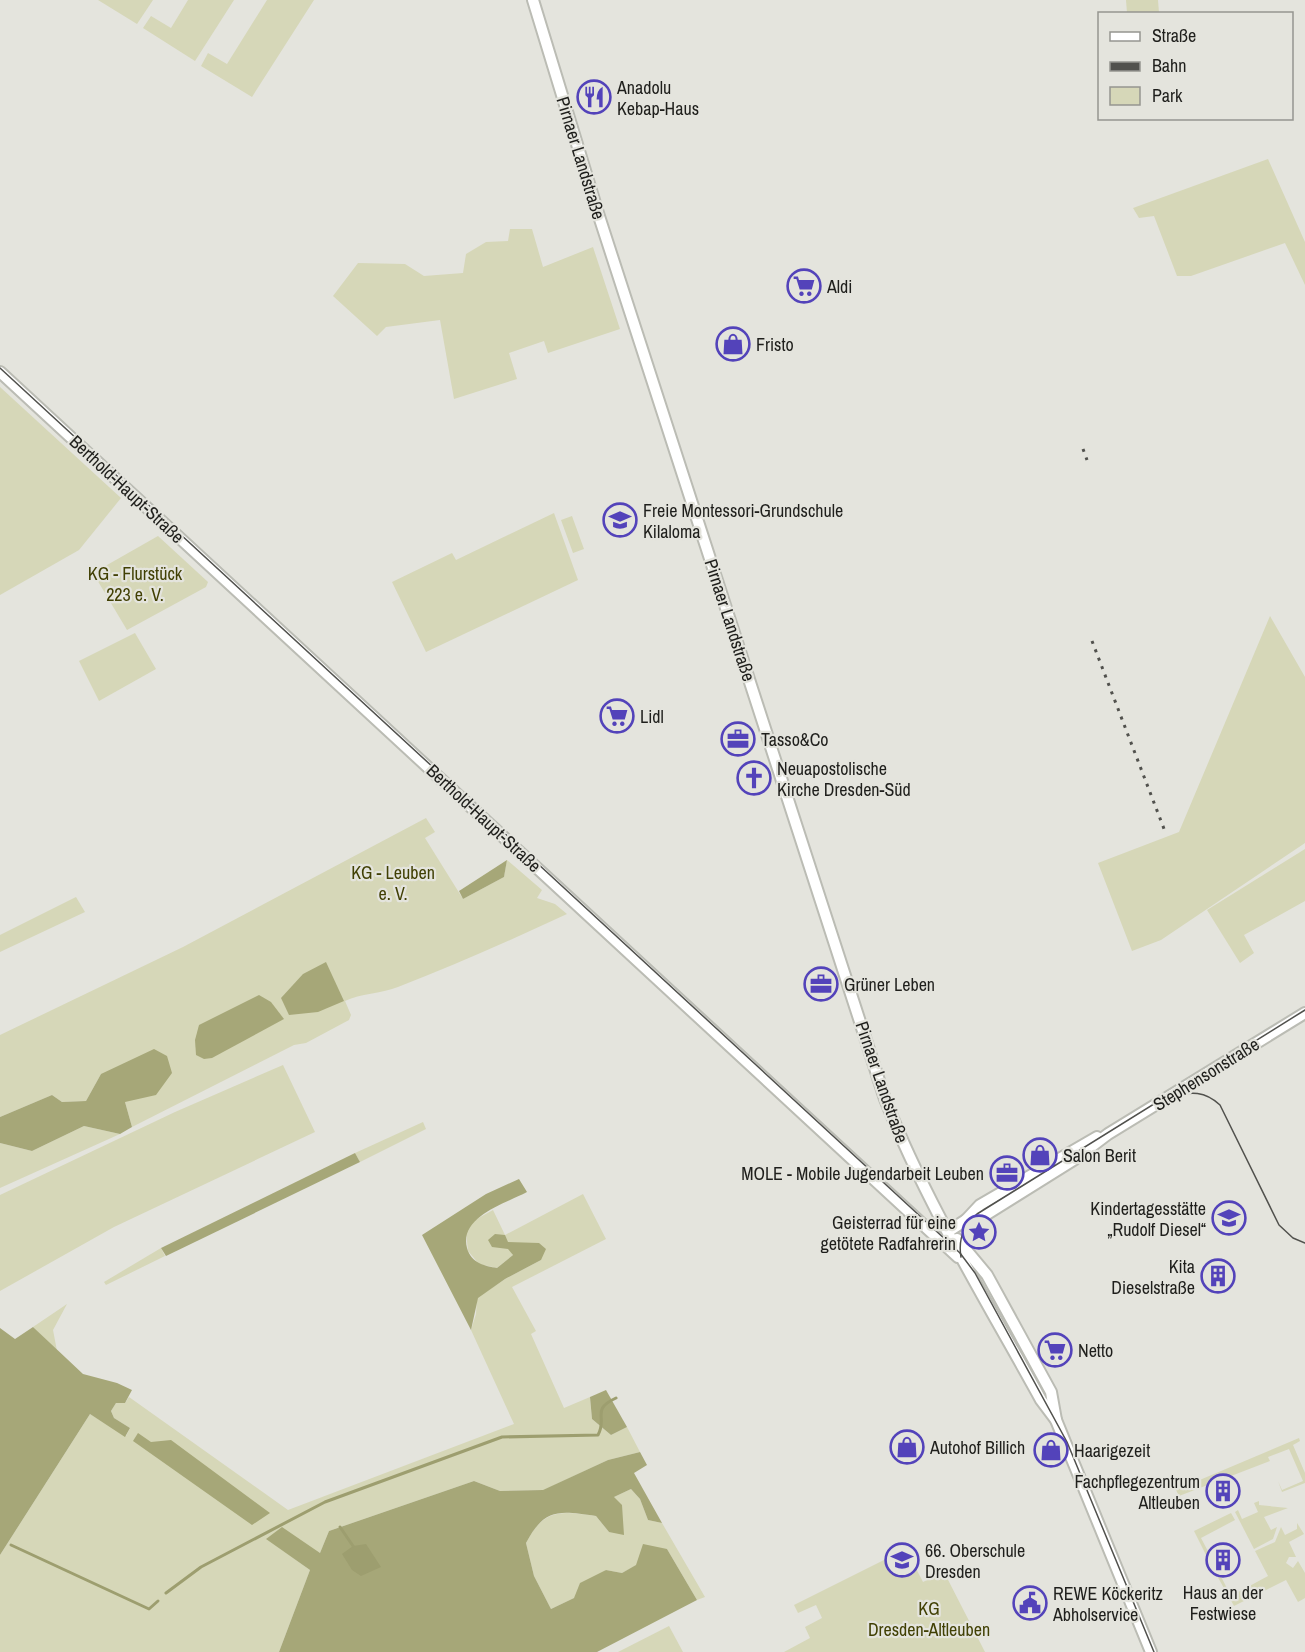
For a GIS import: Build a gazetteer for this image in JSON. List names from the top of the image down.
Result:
{
  "streets": {
    "street": ["Pirnaer Landstraße", "Berthold-Haupt-Straße", "Stephensonstraße"]
  },
  "crossings": [
    ["Pirnaer Landstraße", "Berthold-Haupt-Straße"],
    ["Pirnaer Landstraße", "Stephensonstraße"]
  ],
  "parks": ["KG - Flurstück 223 e. V.", "KG - Leuben e. V.", "KG Dresden-Altleuben"],
  "places": {
    "restaurant": ["Anadolu Kebap-Haus"],
    "supermarket": ["Aldi", "Lidl", "Netto"],
    "shop": [
      "Fristo",
      "Salon Berit",
      "Autohof Billich",
      "Haarigezeit"
    ],
    "school or university": ["Freie Montessori-Grundschule Kilaloma", "Kindertagesstätte „Rudolf Diesel“", "66. Oberschule Dresden"],
    "office": ["Tasso&Co", "Grüner Leben", "MOLE - Mobile Jugendarbeit Leuben"],
    "church": ["Neuapostolische Kirche Dresden-Süd"],
    "place": ["Geisterrad für eine getötete Radfahrerin"],
    "building": ["Kita Dieselstraße", "Fachpflegezentrum Altleuben", "Haus an der Festwiese"],
    "public building": ["REWE Köckeritz Abholservice"]
  },
  "legend": ["Straße", "Bahn", "Park"]
}
